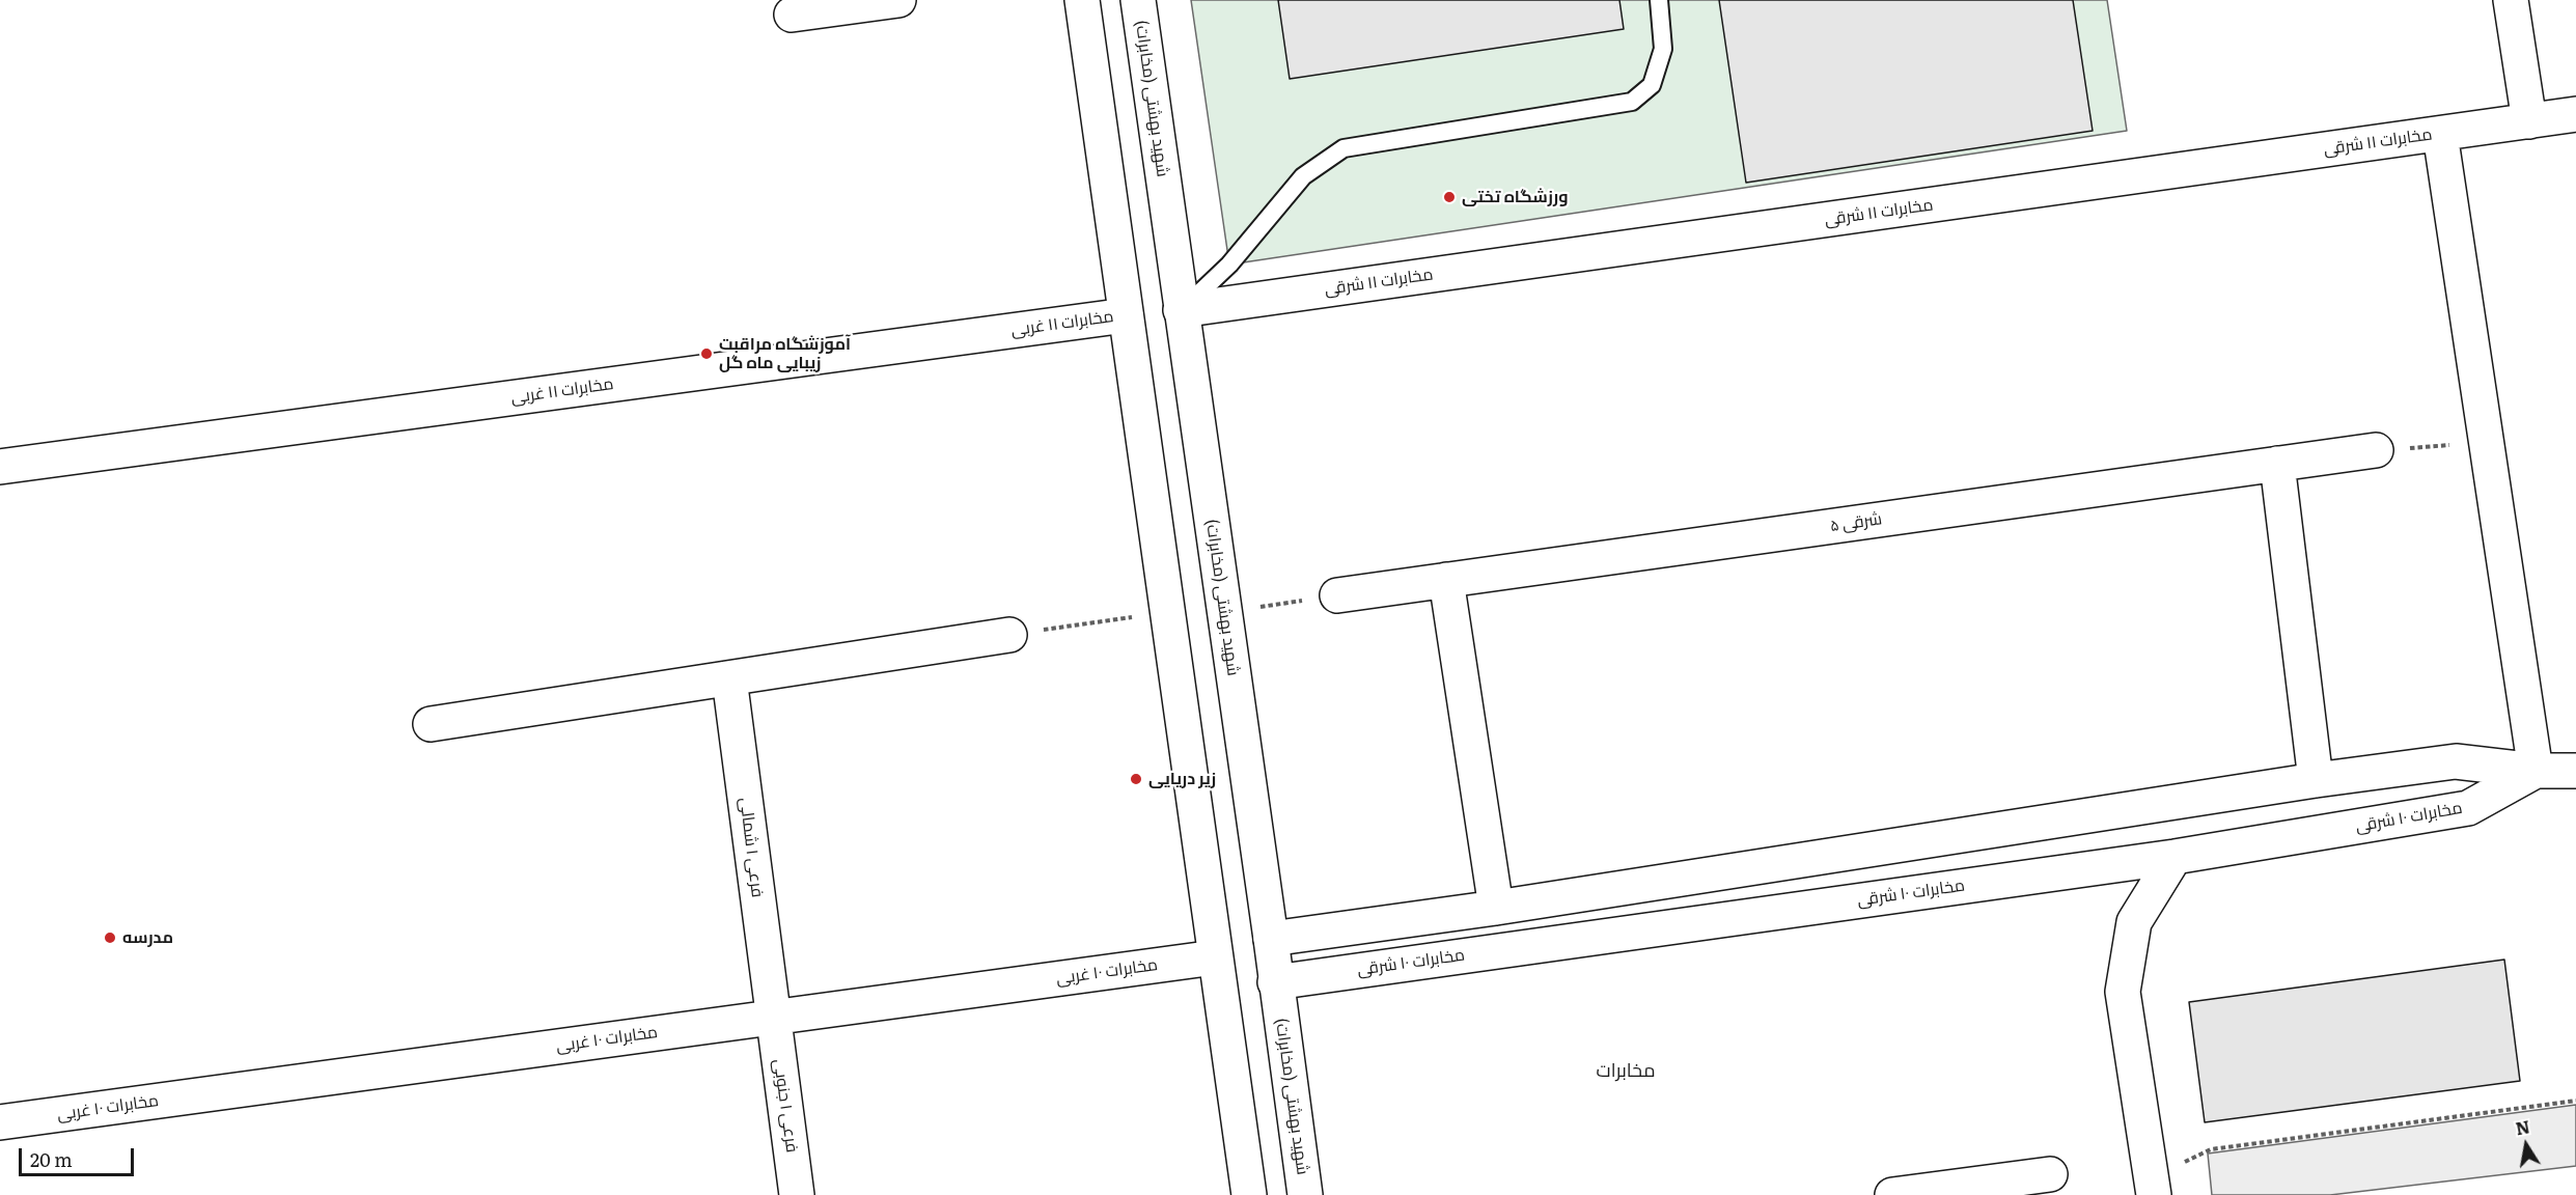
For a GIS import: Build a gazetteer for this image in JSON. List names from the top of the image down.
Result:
{
  "streets": {
    "street": [
      "شهید بهشتی (مخابرات)",
      "مخابرات ۱۱ شرقی",
      "مخابرات ۱۱ غربی",
      "شرقی ۵",
      "مخابرات ۱۰ شرقی",
      "فرعی ۱ شمالی",
      "مخابرات ۱۰ غربی",
      "فرعی ۱ جنوبی"
    ]
  },
  "crossings": [
    ["شهید بهشتی (مخابرات)", "مخابرات ۱۱ شرقی"],
    ["شهید بهشتی (مخابرات)", "مخابرات ۱۰ شرقی"],
    ["فرعی ۱ شمالی", "مخابرات ۱۰ غربی"],
    ["فرعی ۱ شمالی", "فرعی ۱ جنوبی"],
    ["مخابرات ۱۰ غربی", "فرعی ۱ جنوبی"]
  ],
  "districts": ["مخابرات"],
  "places": [
    "ورزشگاه تختی",
    "آموزشگاه مراقبت زیبایی ماه گل",
    "زیر دریایی",
    "مدرسه"
  ],
  "scale_bar": "20 m",
  "north": "top"
}
